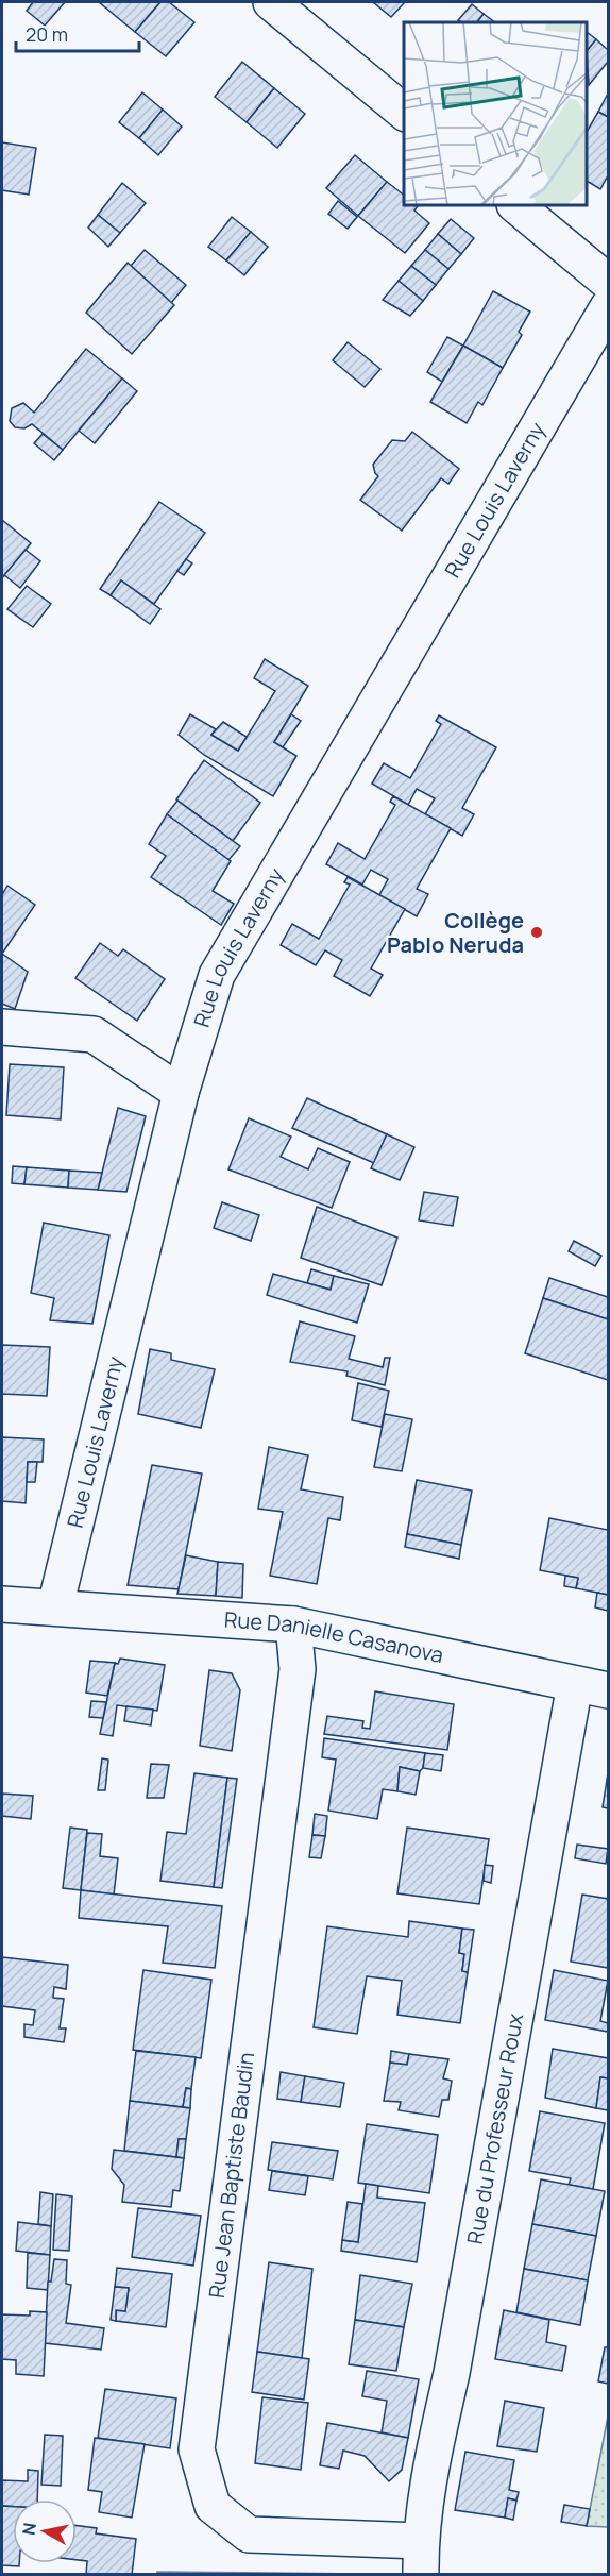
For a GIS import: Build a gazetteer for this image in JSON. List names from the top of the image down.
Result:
{
  "streets": {
    "street": [
      "Rue Louis Laverny",
      "Rue Danielle Casanova",
      "Rue du Professeur Roux",
      "Rue Jean Baptiste Baudin"
    ]
  },
  "crossings": [
    ["Rue Louis Laverny", "Rue Danielle Casanova"],
    ["Rue Danielle Casanova", "Rue du Professeur Roux"],
    ["Rue Danielle Casanova", "Rue Jean Baptiste Baudin"],
    ["Rue du Professeur Roux", "Rue Jean Baptiste Baudin"]
  ],
  "places": ["Collège Pablo Neruda"],
  "scale_bar": "20 m",
  "north": "left"
}
